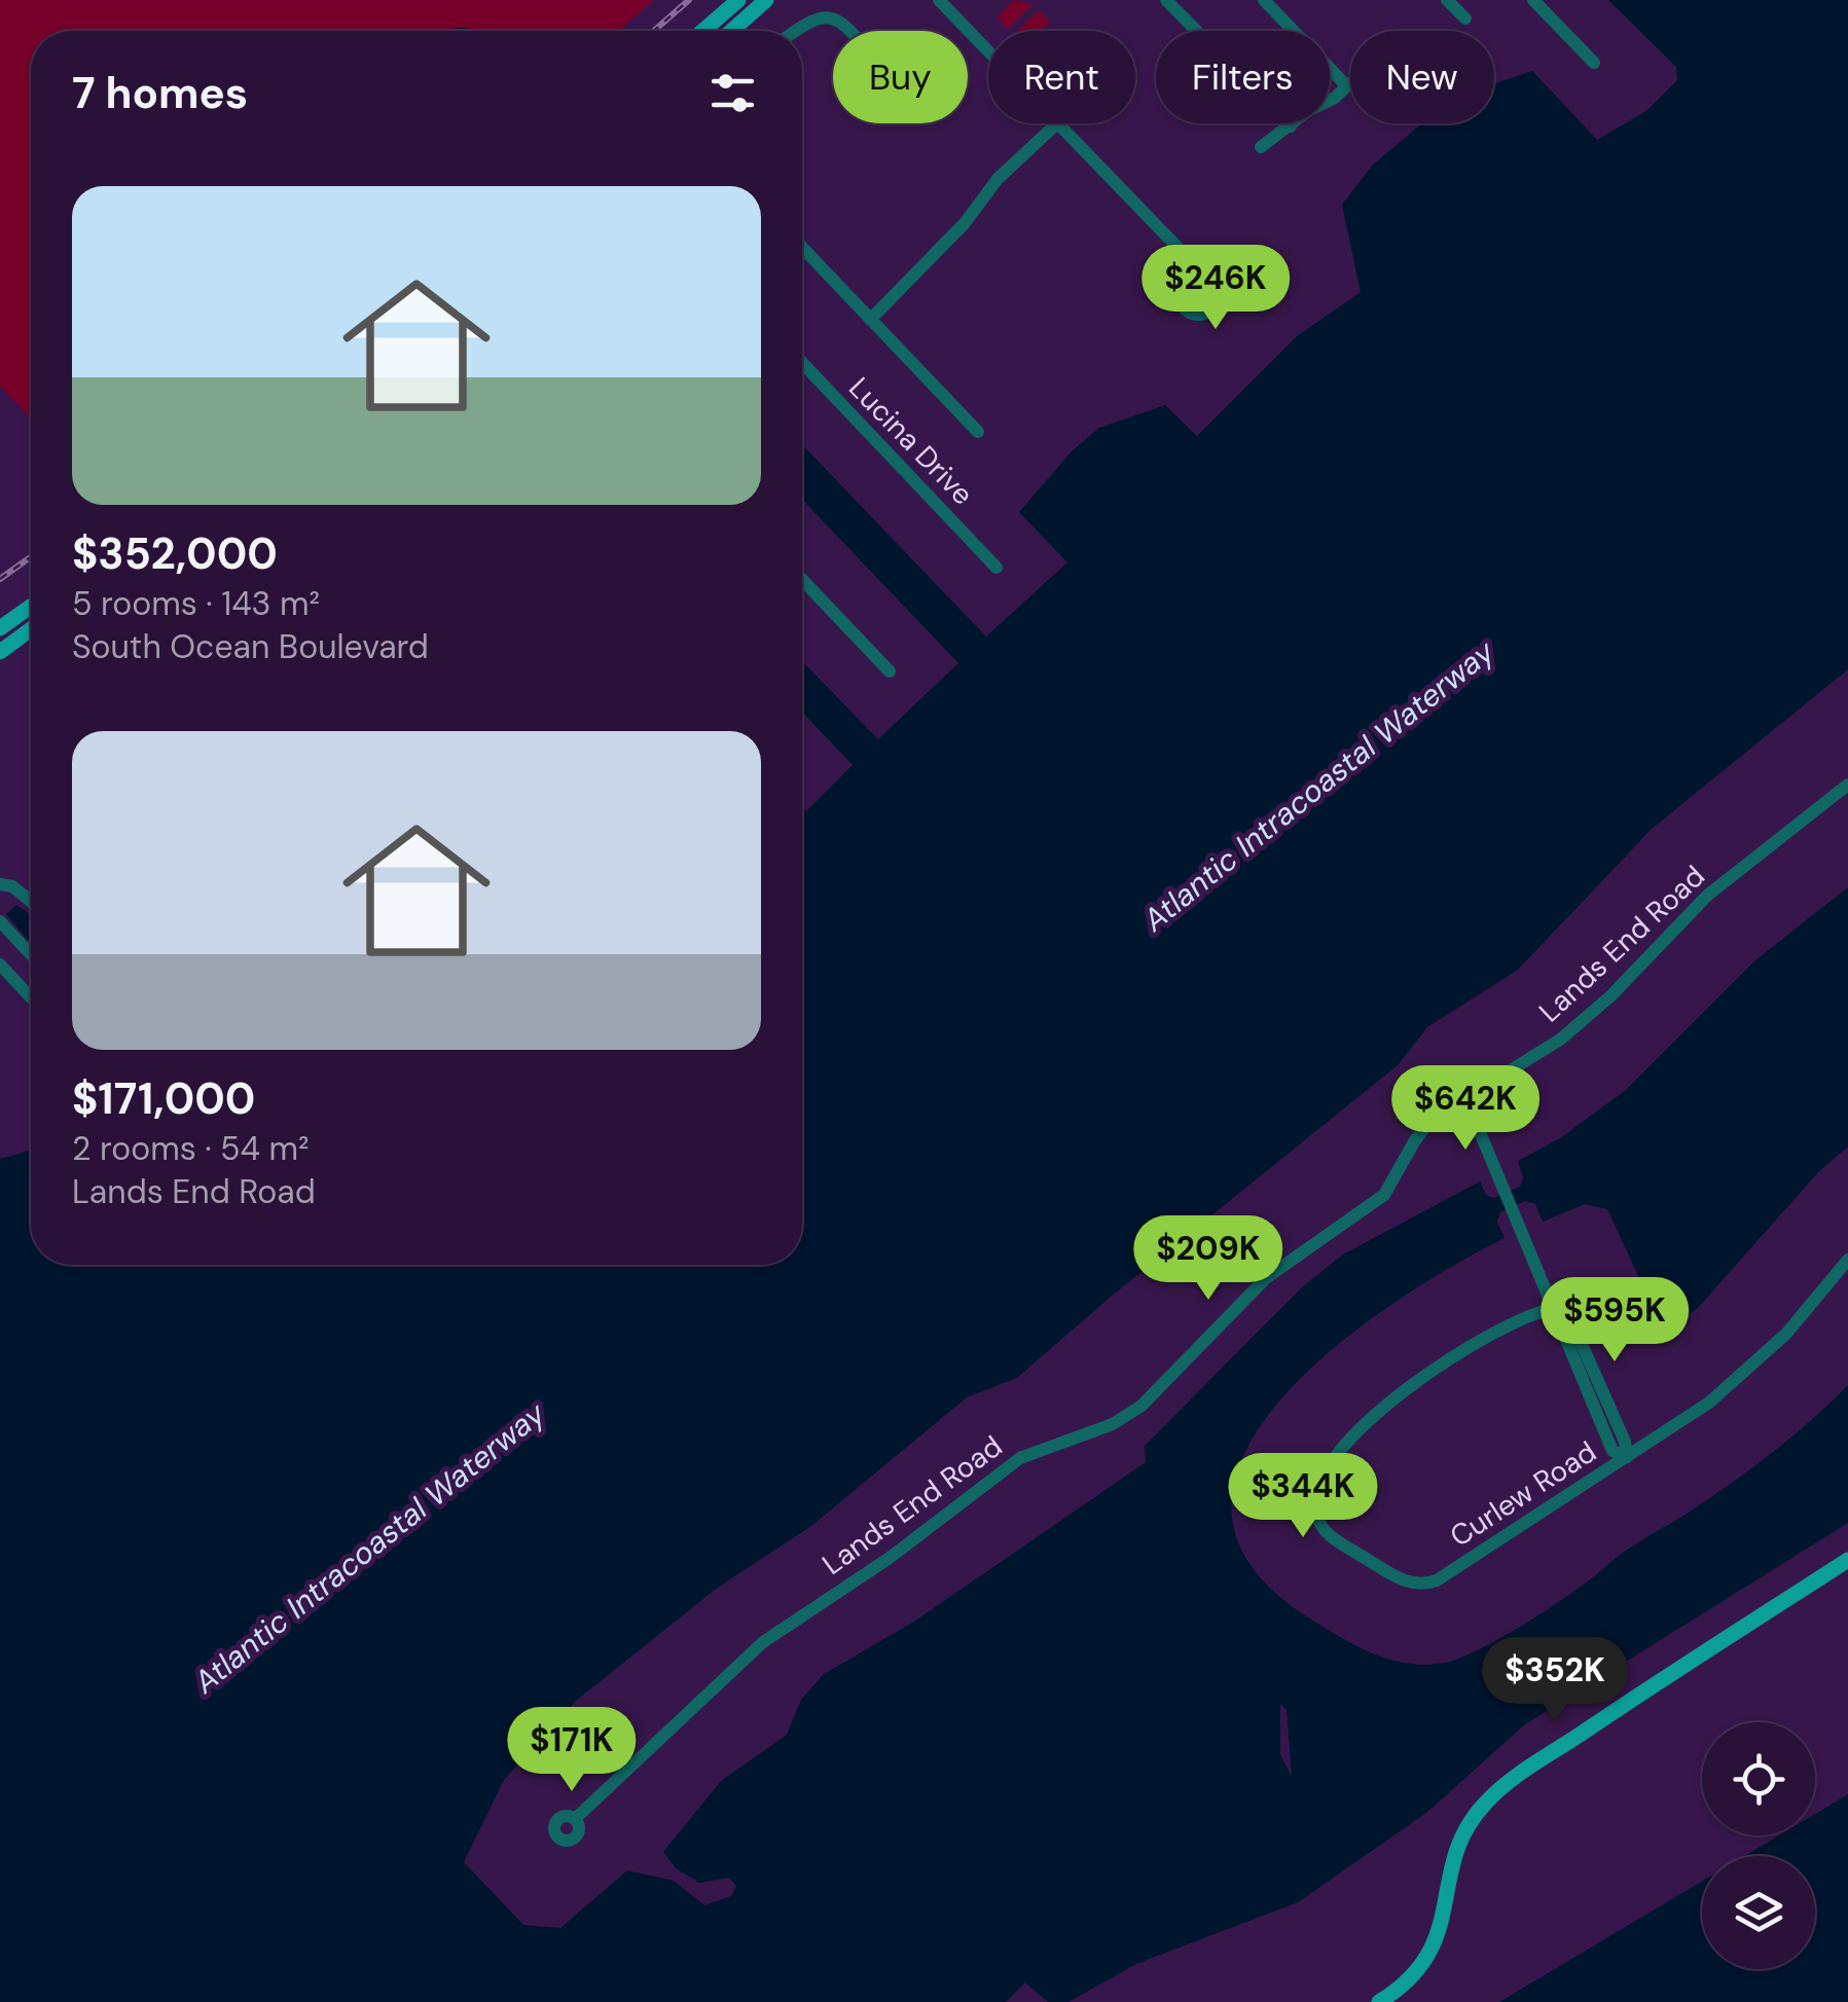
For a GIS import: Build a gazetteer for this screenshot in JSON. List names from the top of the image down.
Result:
{
  "streets": {
    "street": ["Lucina Drive", "Lands End Road", "Curlew Road"]
  },
  "water": ["Atlantic Intracoastal Waterway"],
  "page": {
    "chip": [
      "Buy",
      "Rent",
      "Filters",
      "New"
    ],
    "heading": "7 homes",
    "list": [
      {
        "name": "$352,000",
        "note": "5 rooms · 143 m² · South Ocean Boulevard"
      },
      {
        "name": "$171,000",
        "note": "2 rooms · 54 m² · Lands End Road"
      }
    ],
    "price": [
      "$246K",
      "$642K",
      "$209K",
      "$595K",
      "$344K",
      "$352K",
      "$171K"
    ]
  }
}
